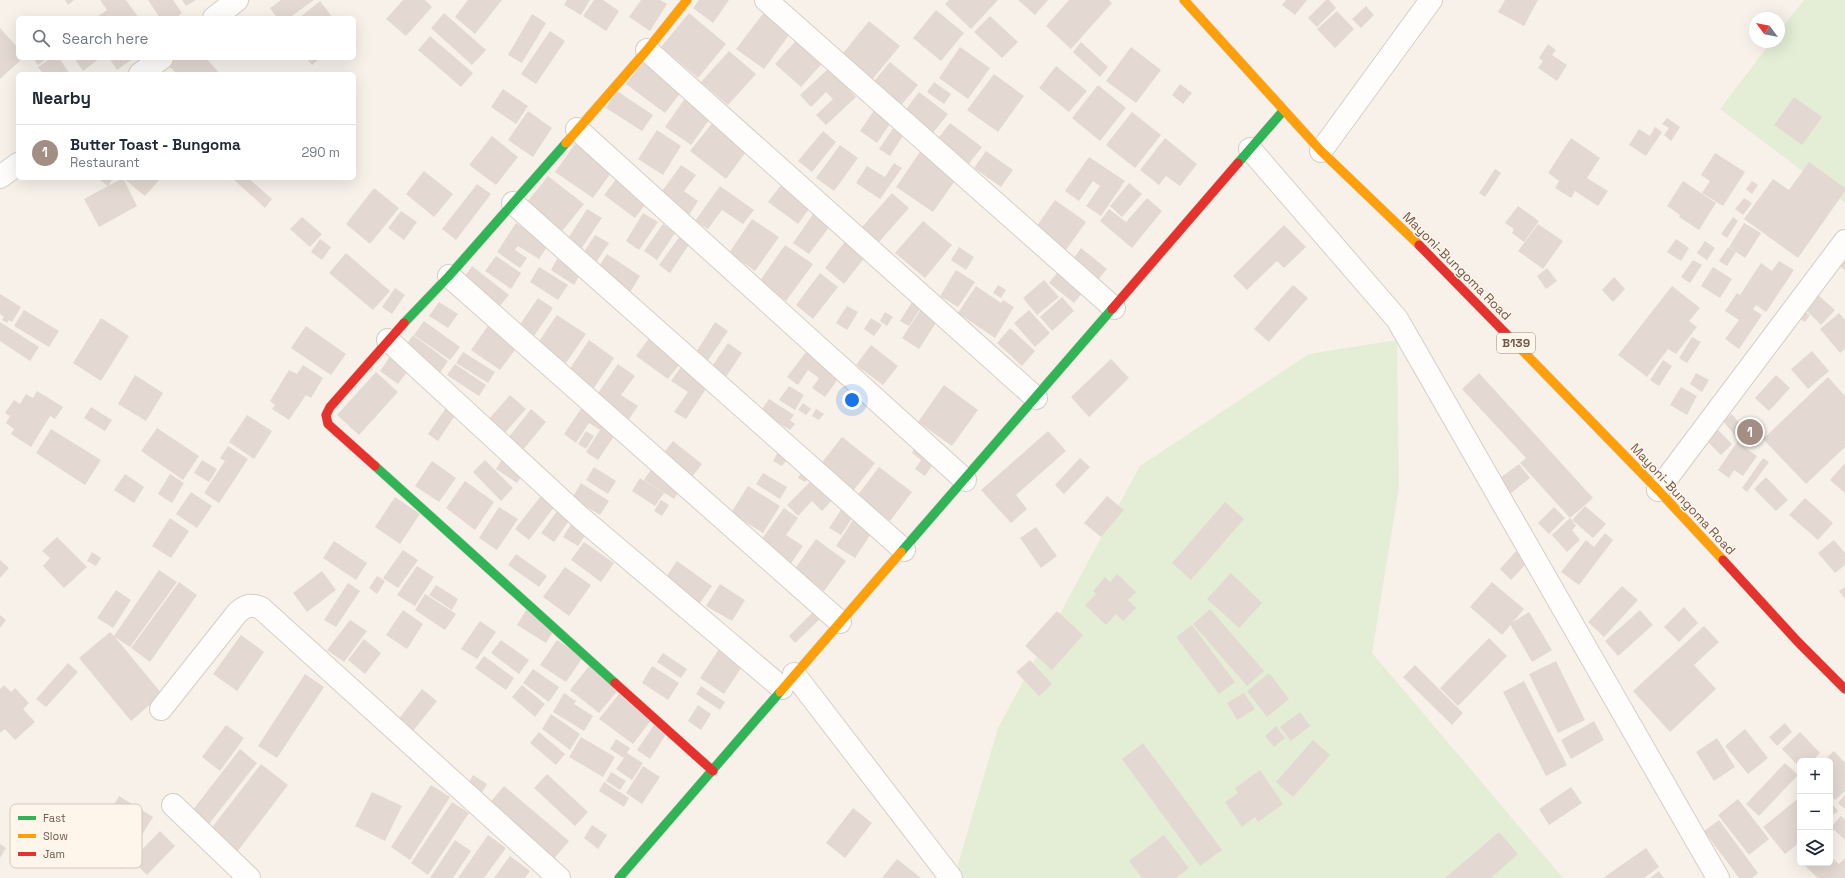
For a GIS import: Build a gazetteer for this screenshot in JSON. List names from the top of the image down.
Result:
{
  "streets": {
    "street": ["Mayoni-Bungoma Road", "B139"]
  },
  "legend": ["Fast", "Slow", "Jam"],
  "north": "top left",
  "page": {
    "search": "Search here",
    "heading": "Nearby",
    "list": [
      {
        "mark": "1",
        "name": "Butter Toast - Bungoma",
        "note": "Restaurant",
        "value": "290 m"
      }
    ],
    "pins": "1",
    "map_buttons": ["+", "−"]
  }
}
